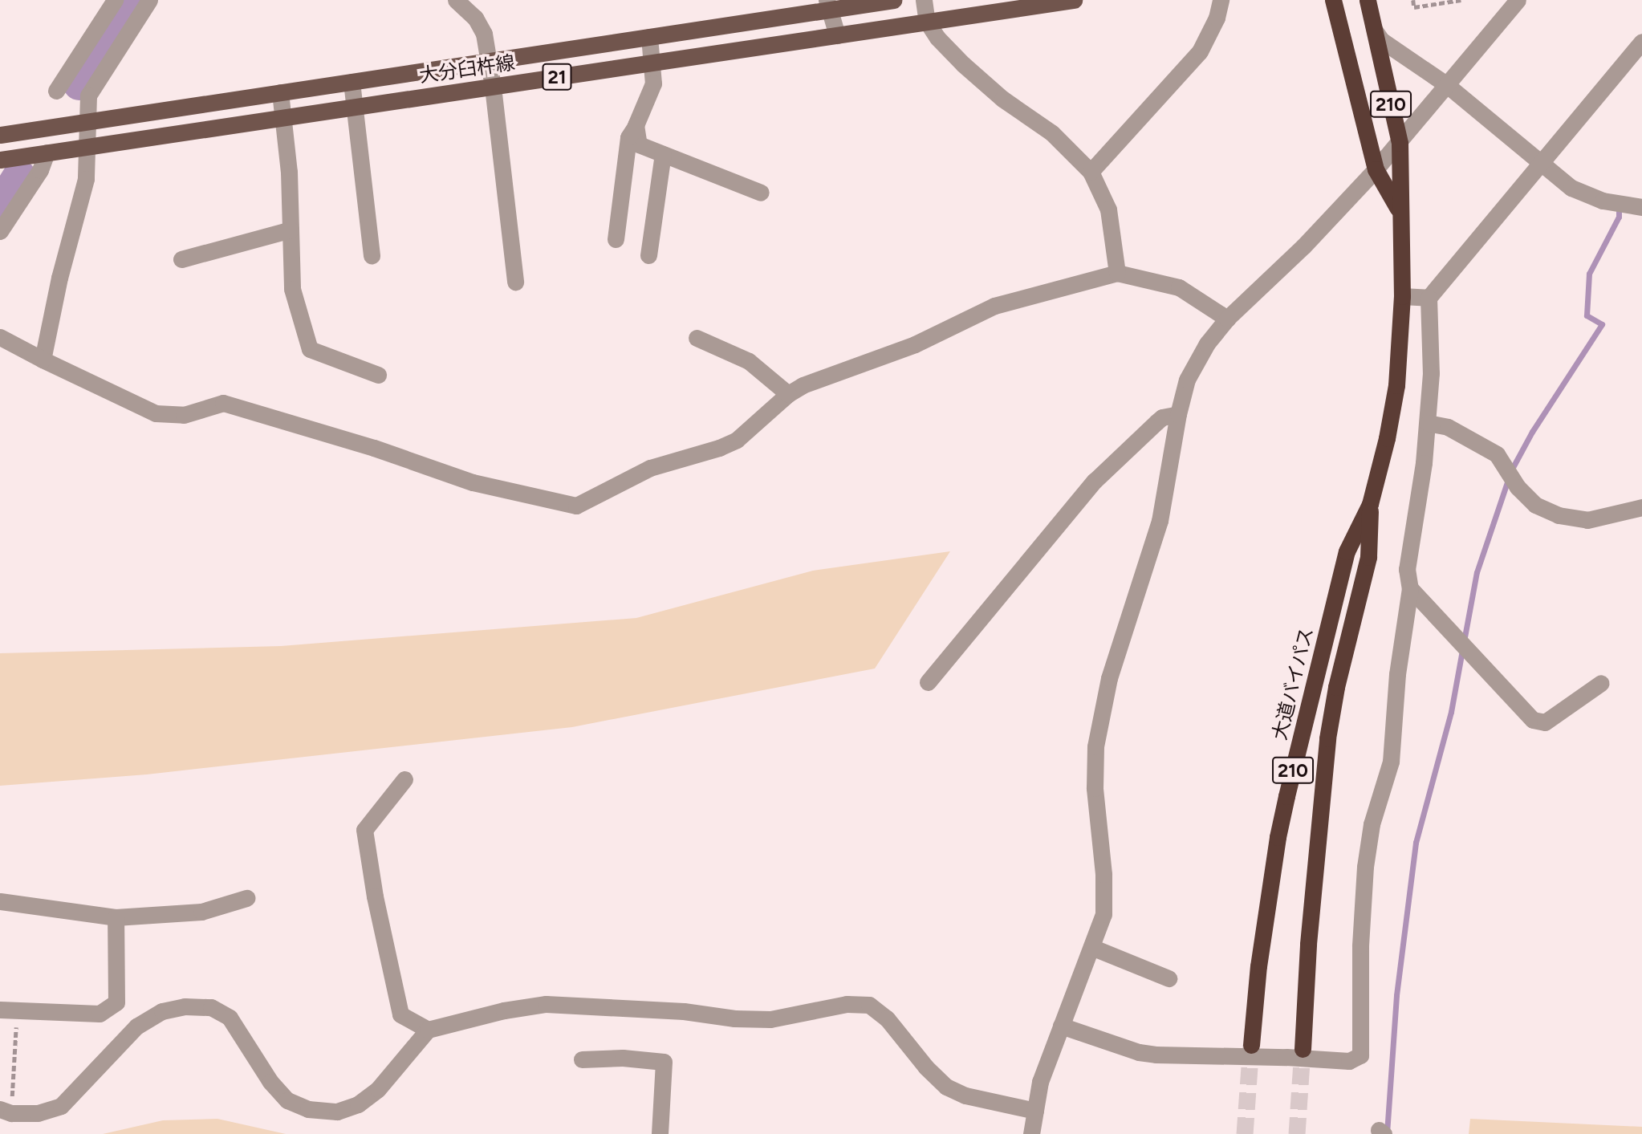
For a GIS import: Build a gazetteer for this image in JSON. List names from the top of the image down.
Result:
{
  "streets": {
    "highway": ["210", "大道バイパス"],
    "main road": ["大分臼杵線", "21"]
  }
}
